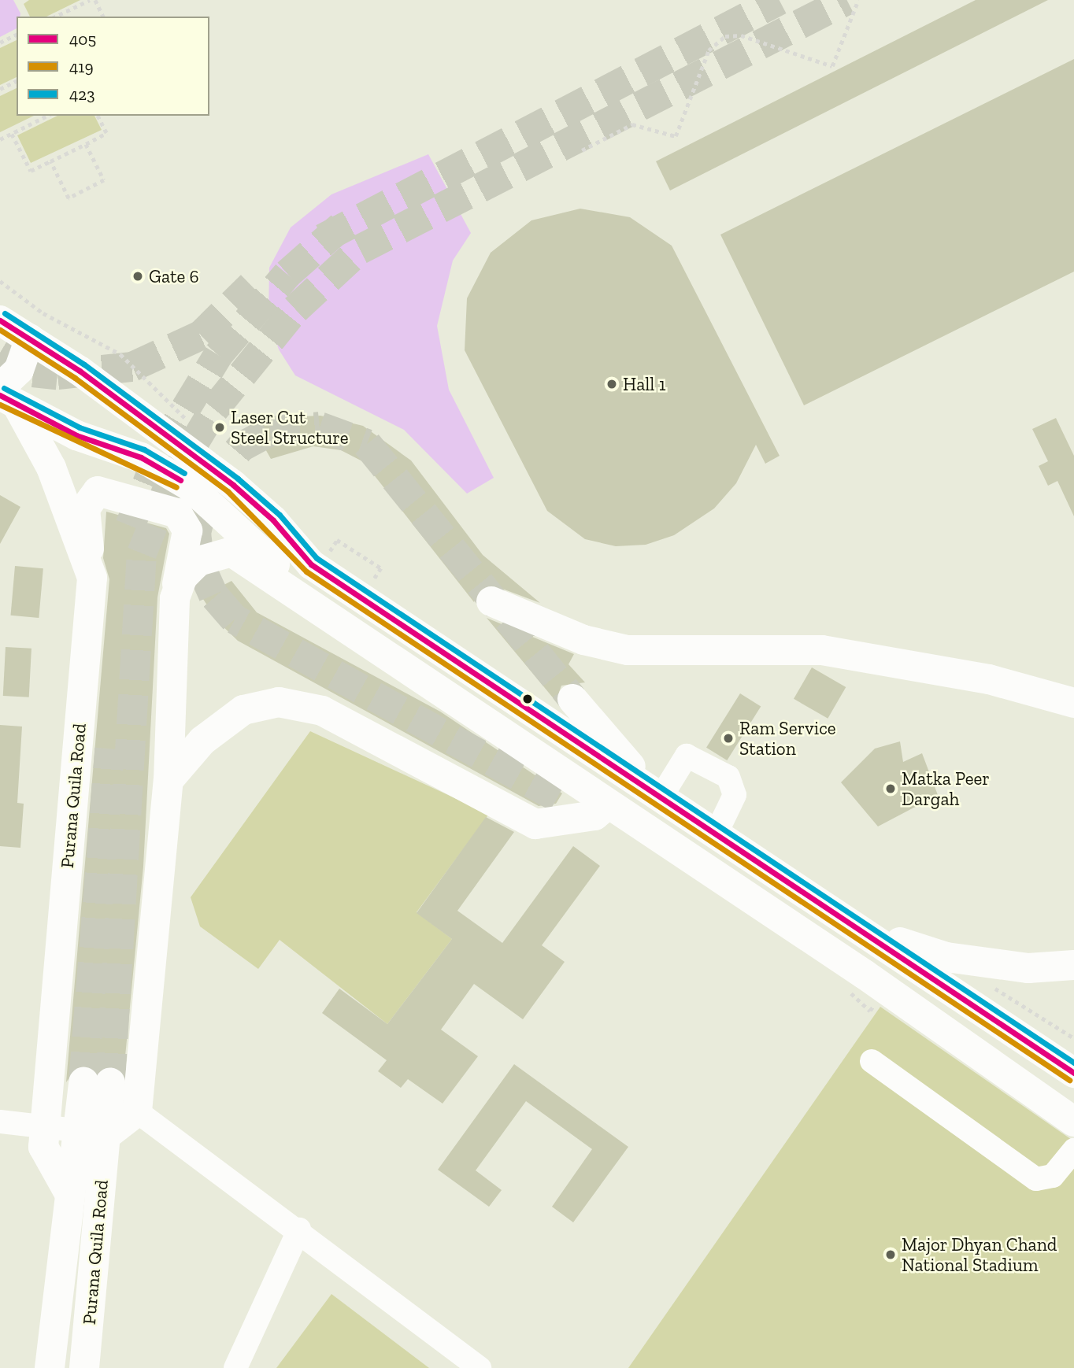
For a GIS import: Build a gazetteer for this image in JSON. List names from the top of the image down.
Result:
{
  "streets": {
    "main road": ["Purana Quila Road"]
  },
  "places": [
    "Gate 6",
    "Hall 1",
    "Laser Cut Steel Structure",
    "Ram Service Station",
    "Matka Peer Dargah",
    "Major Dhyan Chand National Stadium"
  ],
  "lines": ["transit line 423", "transit line 405", "transit line 419"],
  "legend": ["405", "419", "423"]
}
